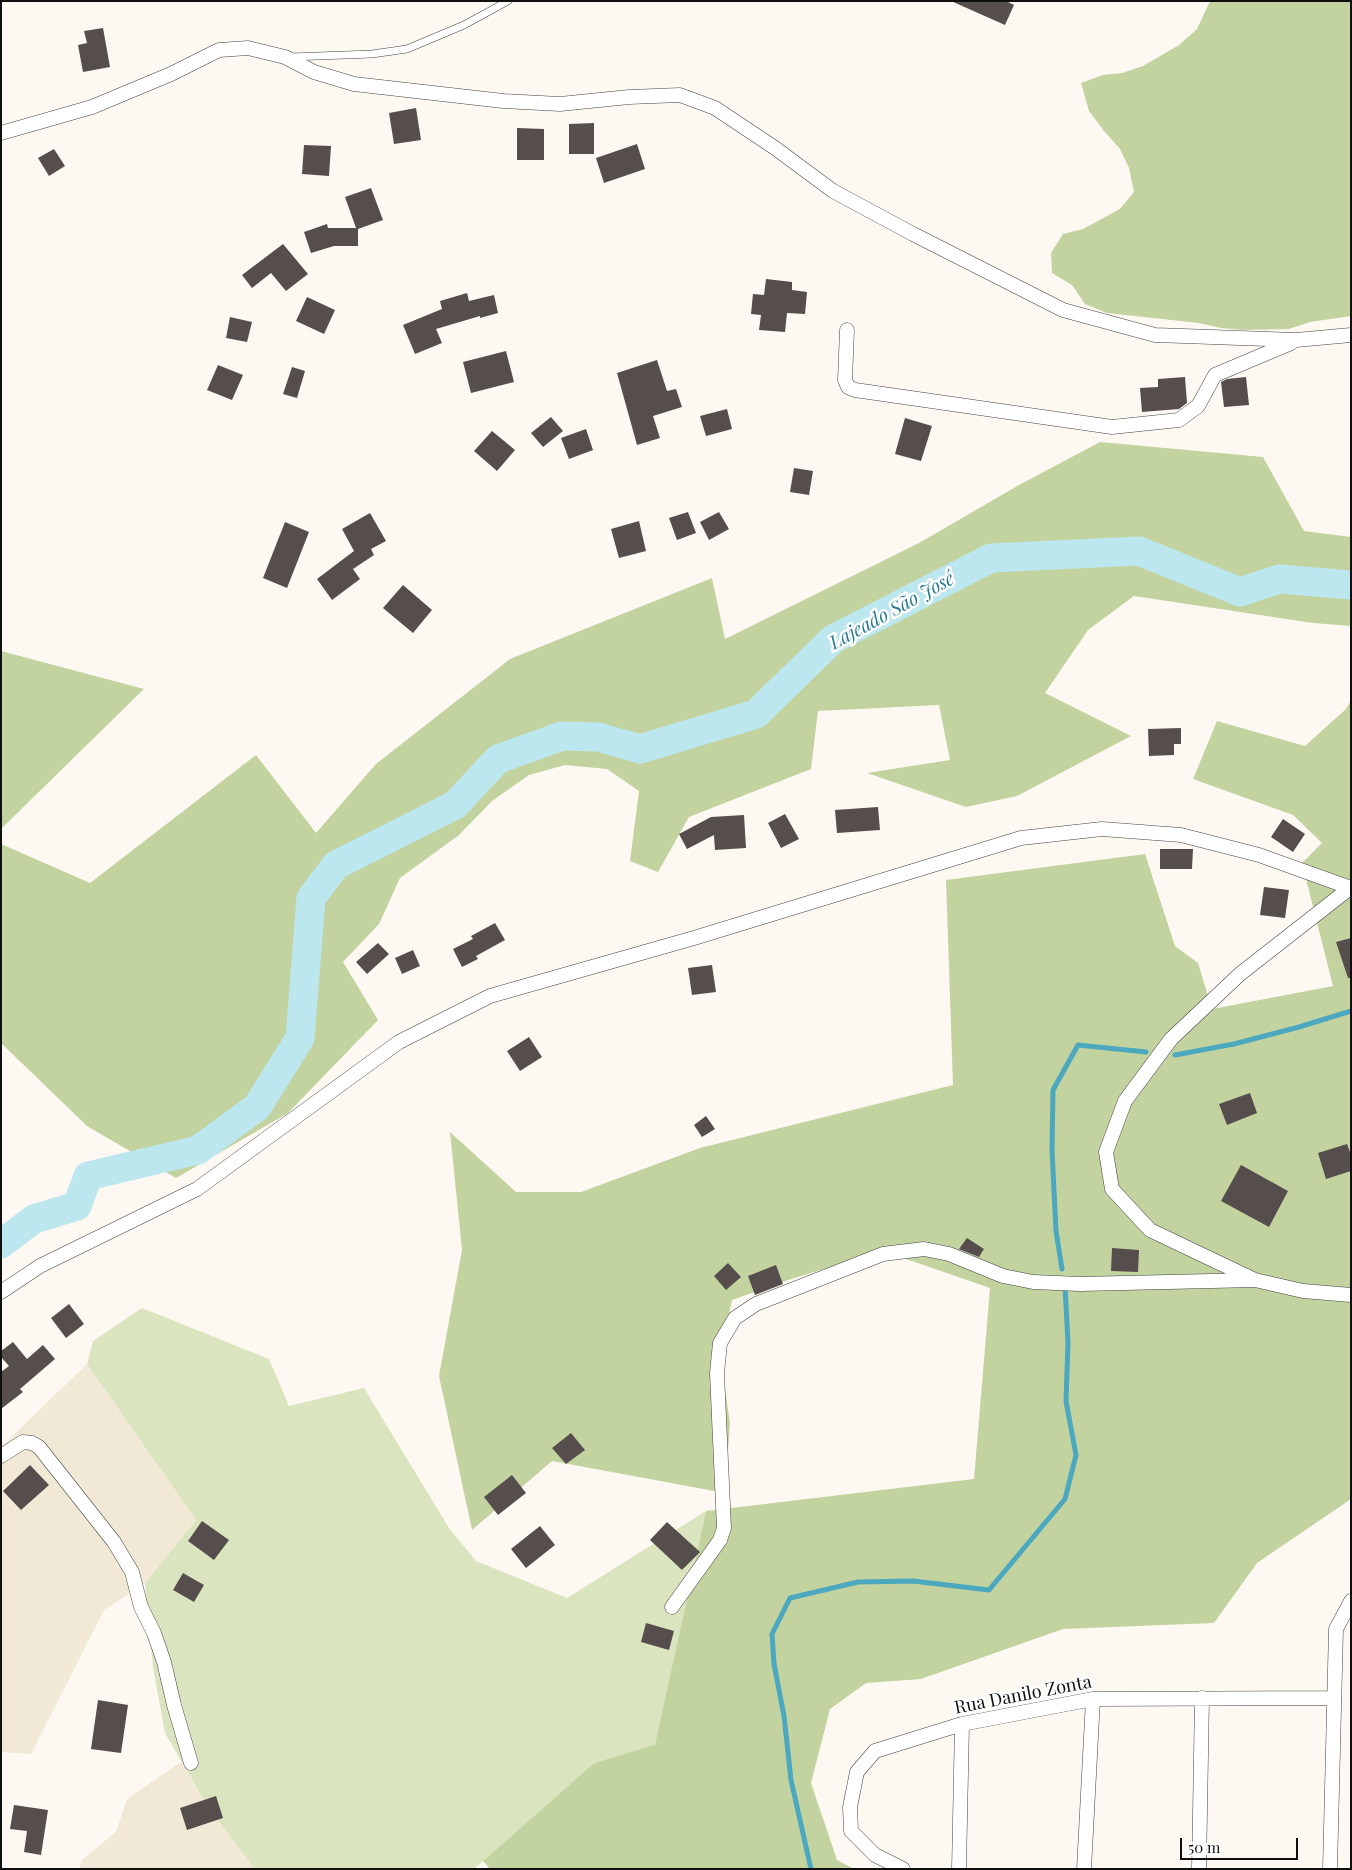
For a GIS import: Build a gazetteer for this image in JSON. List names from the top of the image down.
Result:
{
  "streets": {
    "street": ["Rua Danilo Zonta"]
  },
  "water": ["Lajeado São José"],
  "scale_bar": "50 m"
}
